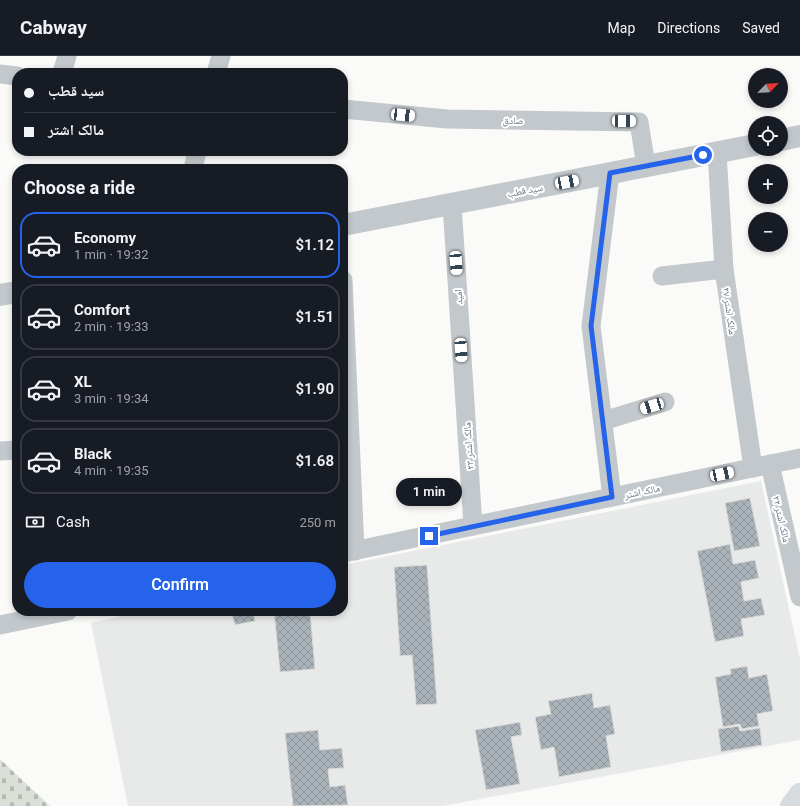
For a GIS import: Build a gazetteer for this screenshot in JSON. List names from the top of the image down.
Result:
{
  "streets": {
    "street": [
      "صادق",
      "سید قطب",
      "امید",
      "مالک اشتر ۲۷",
      "مالک اشتر ۲۳",
      "مالک اشتر",
      "مالک اشتر ۲۲"
    ]
  },
  "crossings": [
    ["صادق", "سید قطب"],
    ["سید قطب", "امید"],
    ["سید قطب", "مالک اشتر ۲۷"],
    ["امید", "مالک اشتر ۲۳"],
    ["مالک اشتر ۲۷", "مالک اشتر"],
    ["مالک اشتر ۲۷", "مالک اشتر ۲۲"],
    ["مالک اشتر ۲۳", "مالک اشتر"],
    ["مالک اشتر", "مالک اشتر ۲۲"]
  ],
  "north": "top right",
  "page": {
    "header": "Cabway",
    "nav": ["Map", "Directions", "Saved"],
    "map_buttons": ["+", "−"],
    "banner": ["سید قطب", "مالک اشتر"],
    "heading": "Choose a ride",
    "list": [
      {
        "name": "Economy",
        "note": "1 min · 19:32",
        "value": "$1.12"
      },
      {
        "name": "Comfort",
        "note": "2 min · 19:33",
        "value": "$1.51"
      },
      {
        "name": "XL",
        "note": "3 min · 19:34",
        "value": "$1.90"
      },
      {
        "name": "Black",
        "note": "4 min · 19:35",
        "value": "$1.68"
      }
    ],
    "bubble": "1 min",
    "pay": ["Cash", "250 m"],
    "buttons": "Confirm"
  }
}
